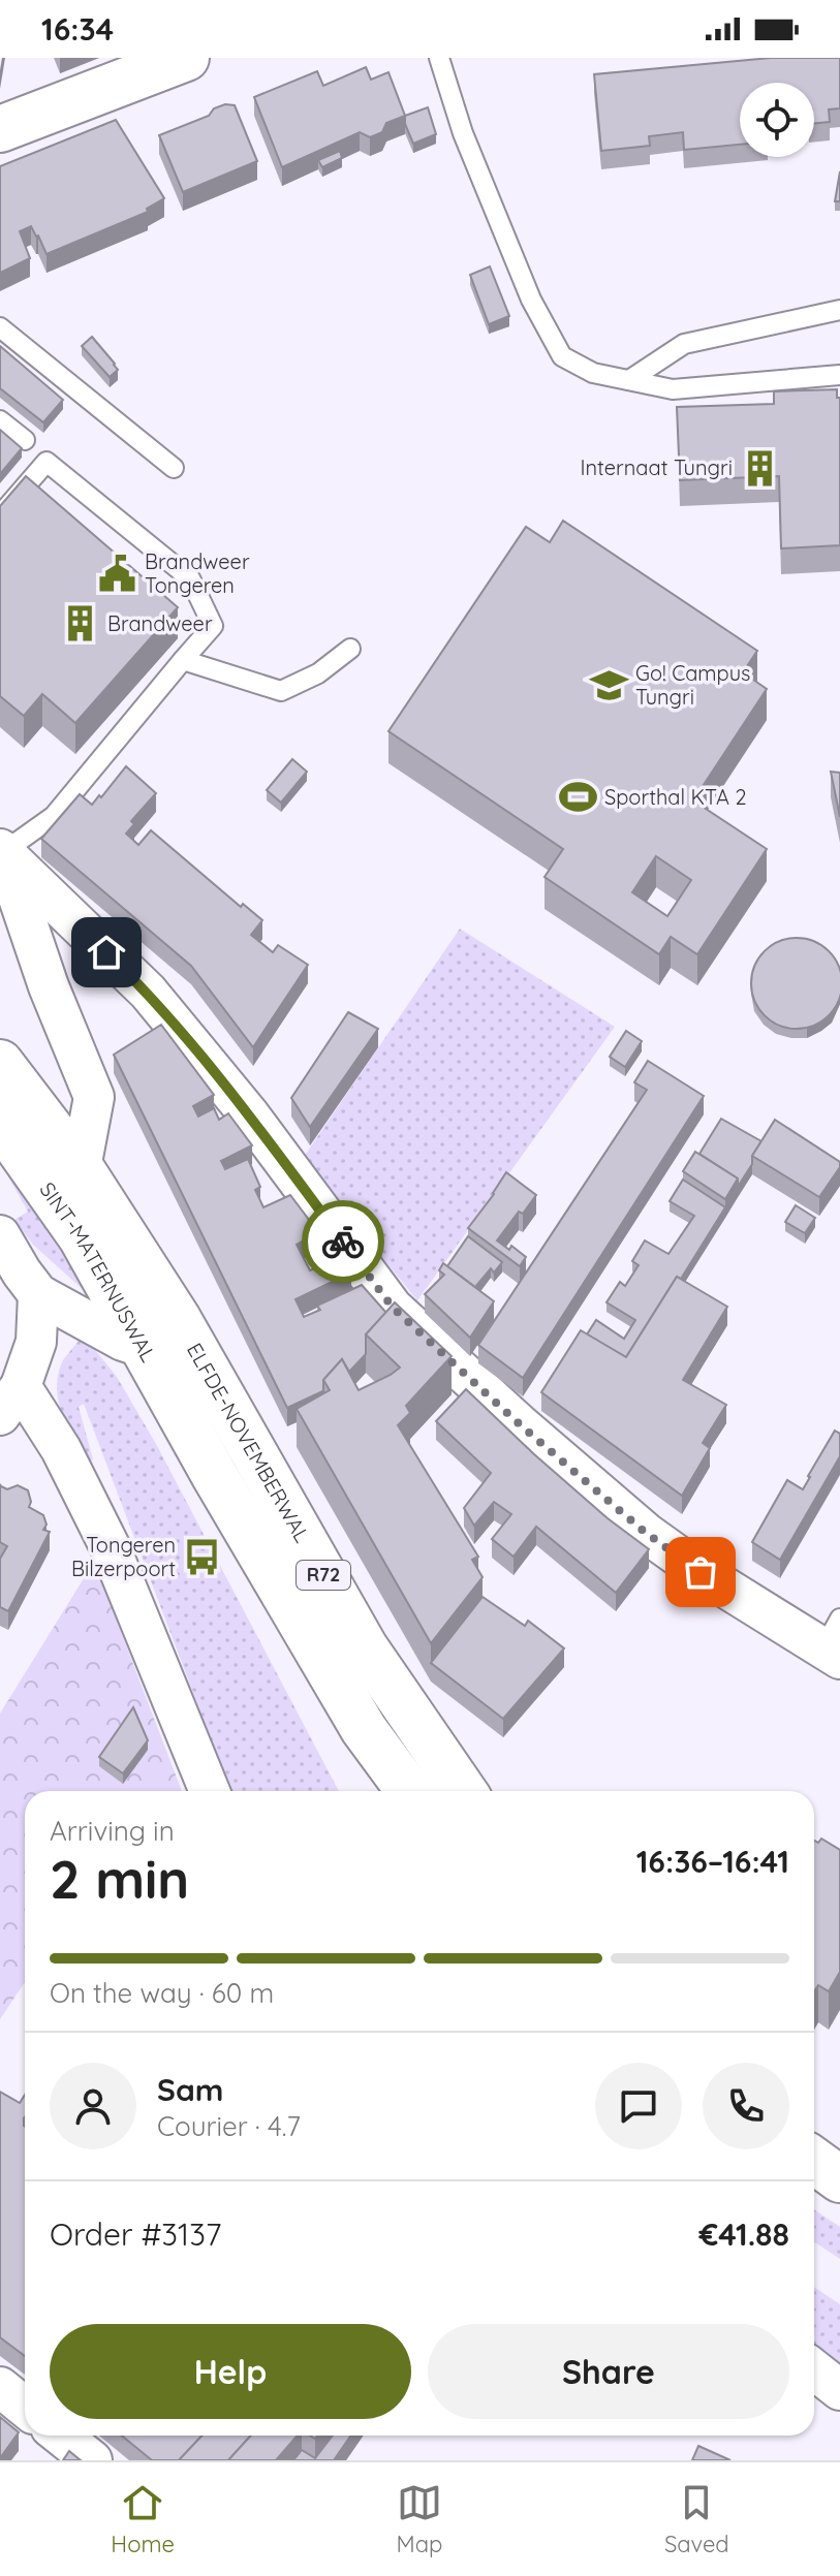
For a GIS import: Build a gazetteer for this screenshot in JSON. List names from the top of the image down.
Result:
{
  "streets": {
    "main road": ["SINT-MATERNUSWAL", "ELFDE-NOVEMBERWAL", "R72"]
  },
  "crossings": [
    ["SINT-MATERNUSWAL", "ELFDE-NOVEMBERWAL"]
  ],
  "places": {
    "building": ["Internaat Tungri", "Brandweer"],
    "public building": ["Brandweer Tongeren"],
    "school or university": ["Go! Campus Tungri"],
    "sports": ["Sporthal KTA 2"],
    "bus stop": ["Tongeren Bilzerpoort"]
  },
  "page": {
    "status": "16:34",
    "heading": ["2 min", "Arriving in", "16:36–16:41"],
    "panel": [
      "Sam",
      "Courier · 4.7",
      "Order #3137",
      "€41.88"
    ],
    "bar": "On the way · 60 m",
    "buttons": ["Help", "Share"],
    "tabs": ["Home", "Map", "Saved"]
  }
}
